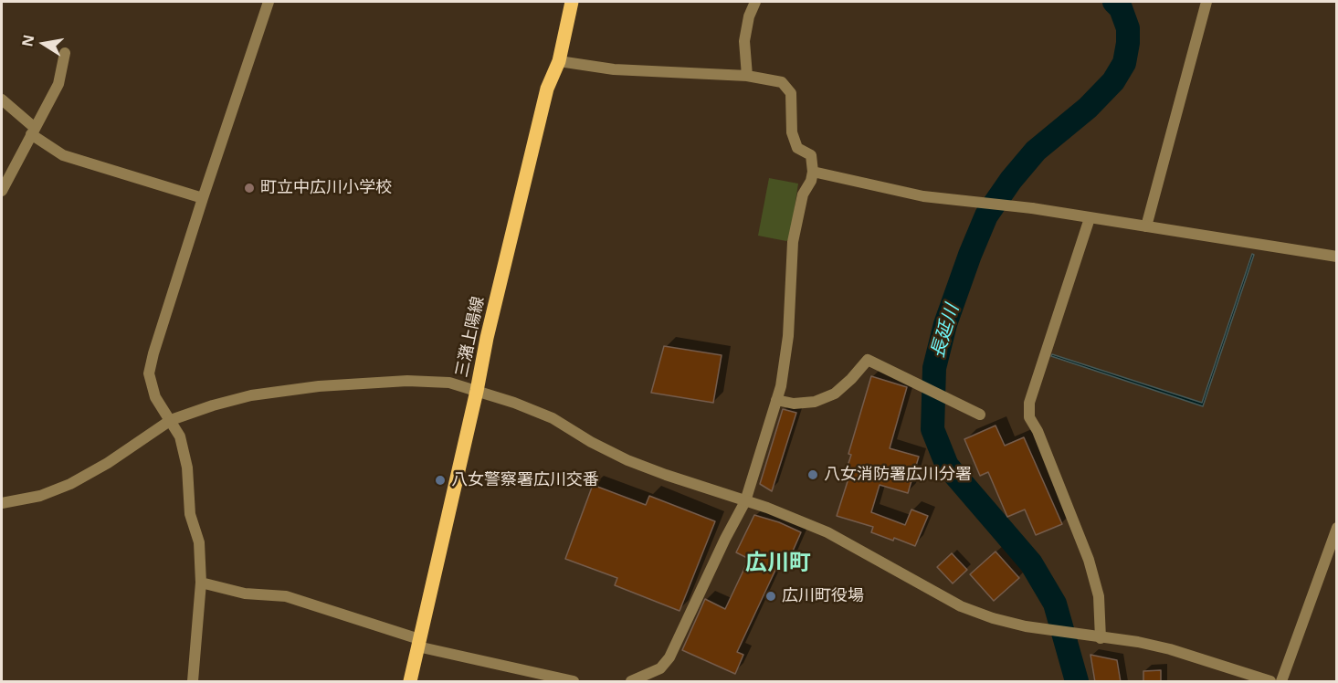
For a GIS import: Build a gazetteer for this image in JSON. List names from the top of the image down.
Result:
{
  "streets": {
    "main road": ["三潴上陽線"]
  },
  "districts": ["広川町"],
  "water": ["長延川"],
  "places": [
    "町立中広川小学校",
    "八女消防署広川分署",
    "八女警察署広川交番",
    "広川町役場"
  ],
  "north": "left"
}
